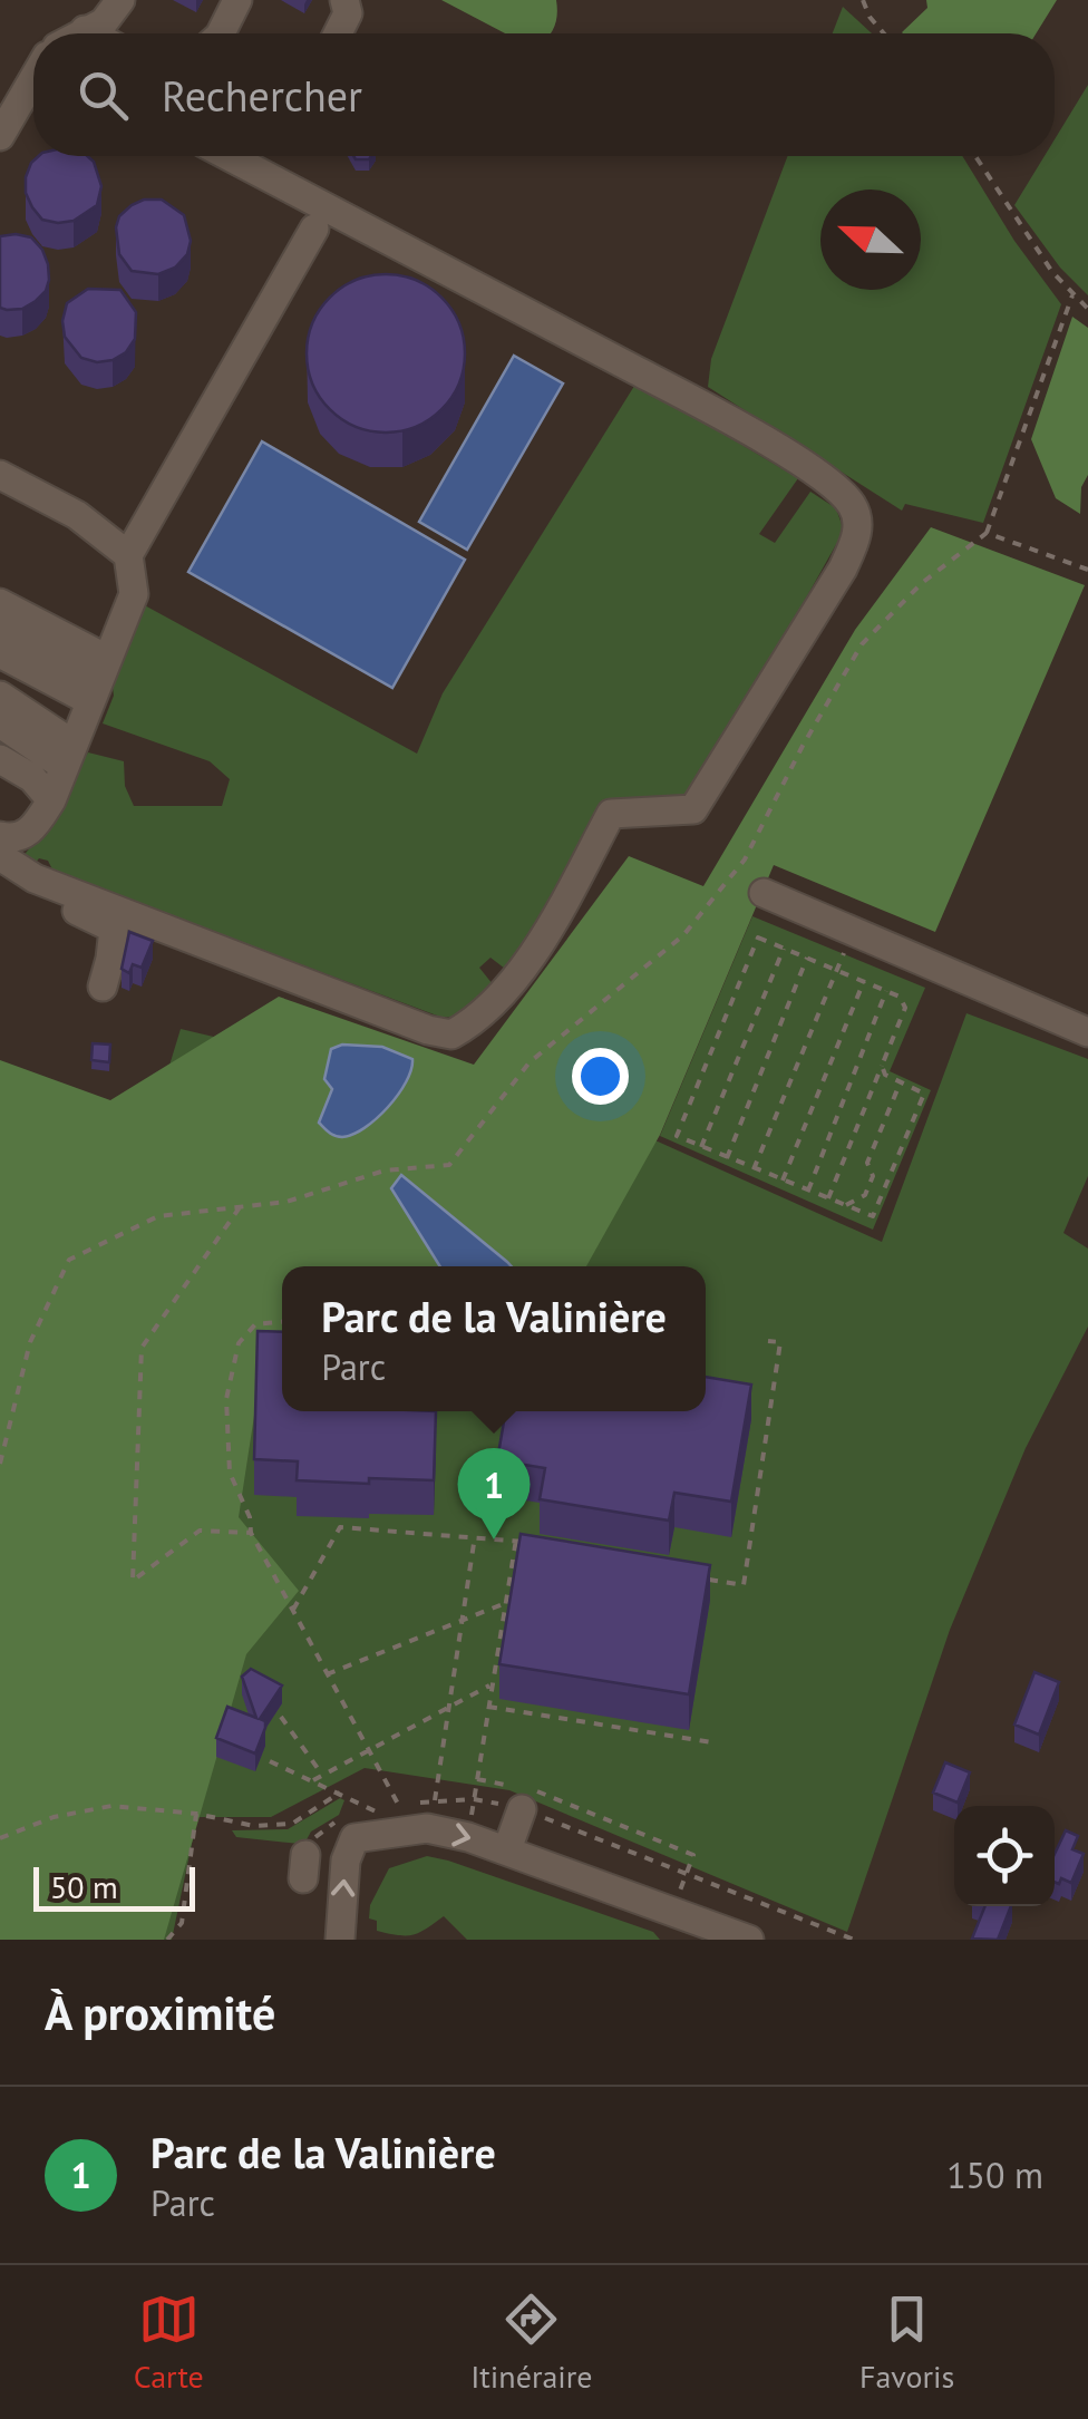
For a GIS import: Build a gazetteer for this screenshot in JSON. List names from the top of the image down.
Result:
{
  "scale_bar": "50 m",
  "north": "left",
  "page": {
    "search": "Rechercher",
    "popup": ["Parc de la Valinière", "Parc"],
    "pins": "1",
    "scale": "50 m",
    "heading": "À proximité",
    "list": [
      {
        "mark": "1",
        "name": "Parc de la Valinière",
        "note": "Parc",
        "value": "150 m"
      }
    ],
    "nav": ["Carte", "Itinéraire", "Favoris"]
  }
}
